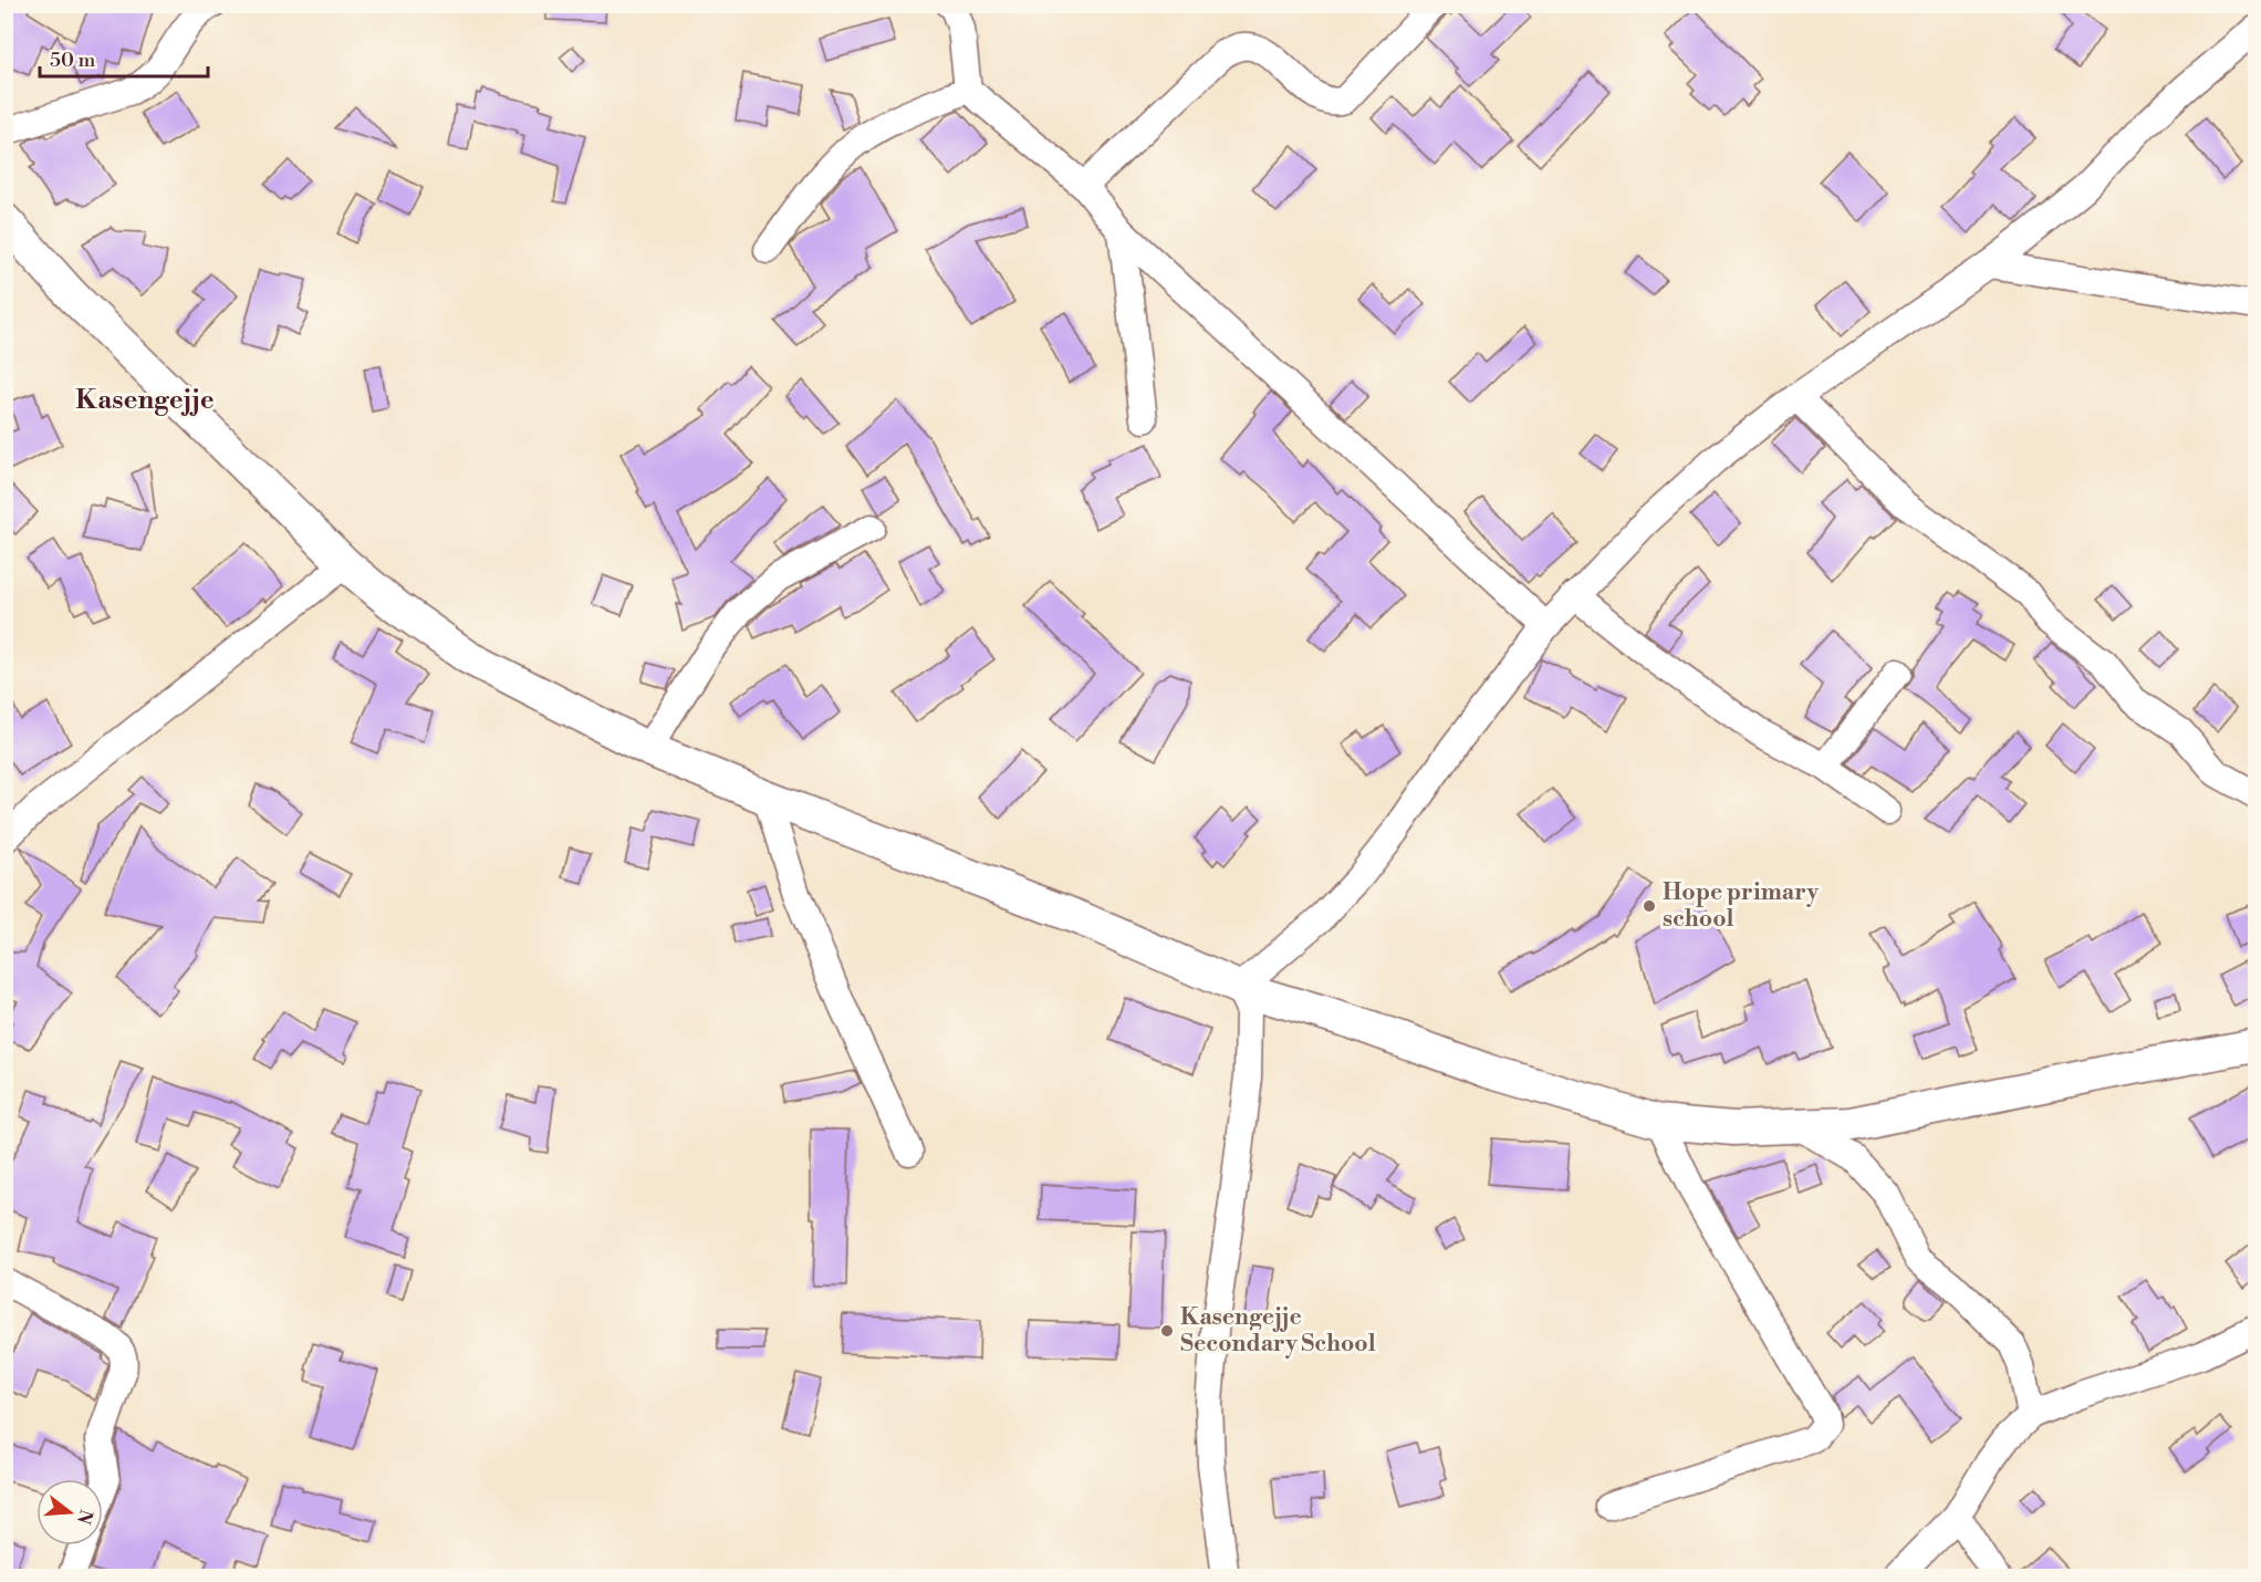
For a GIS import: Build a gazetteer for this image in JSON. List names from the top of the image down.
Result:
{
  "districts": ["Kasengejje"],
  "places": ["Hope primary school", "Kasengejje Secondary School"],
  "scale_bar": "50 m",
  "north": "right"
}
